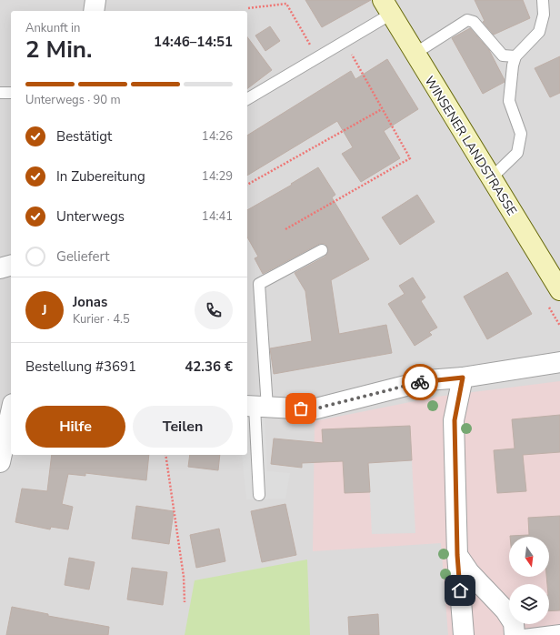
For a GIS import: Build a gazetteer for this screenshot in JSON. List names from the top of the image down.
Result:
{
  "streets": {
    "street": ["WINSENER LANDSTRASSE"]
  },
  "north": "bottom",
  "page": {
    "heading": ["2 Min.", "Ankunft in", "14:46–14:51"],
    "panel": [
      "Jonas",
      "Kurier · 4.5",
      "Bestellung #3691",
      "42.36 €"
    ],
    "bar": "Unterwegs · 90 m",
    "list": [
      ["Bestätigt", "14:26"],
      ["In Zubereitung", "14:29"],
      ["Unterwegs", "14:41"],
      "Geliefert"
    ],
    "round": "J",
    "buttons": ["Hilfe", "Teilen"]
  }
}
